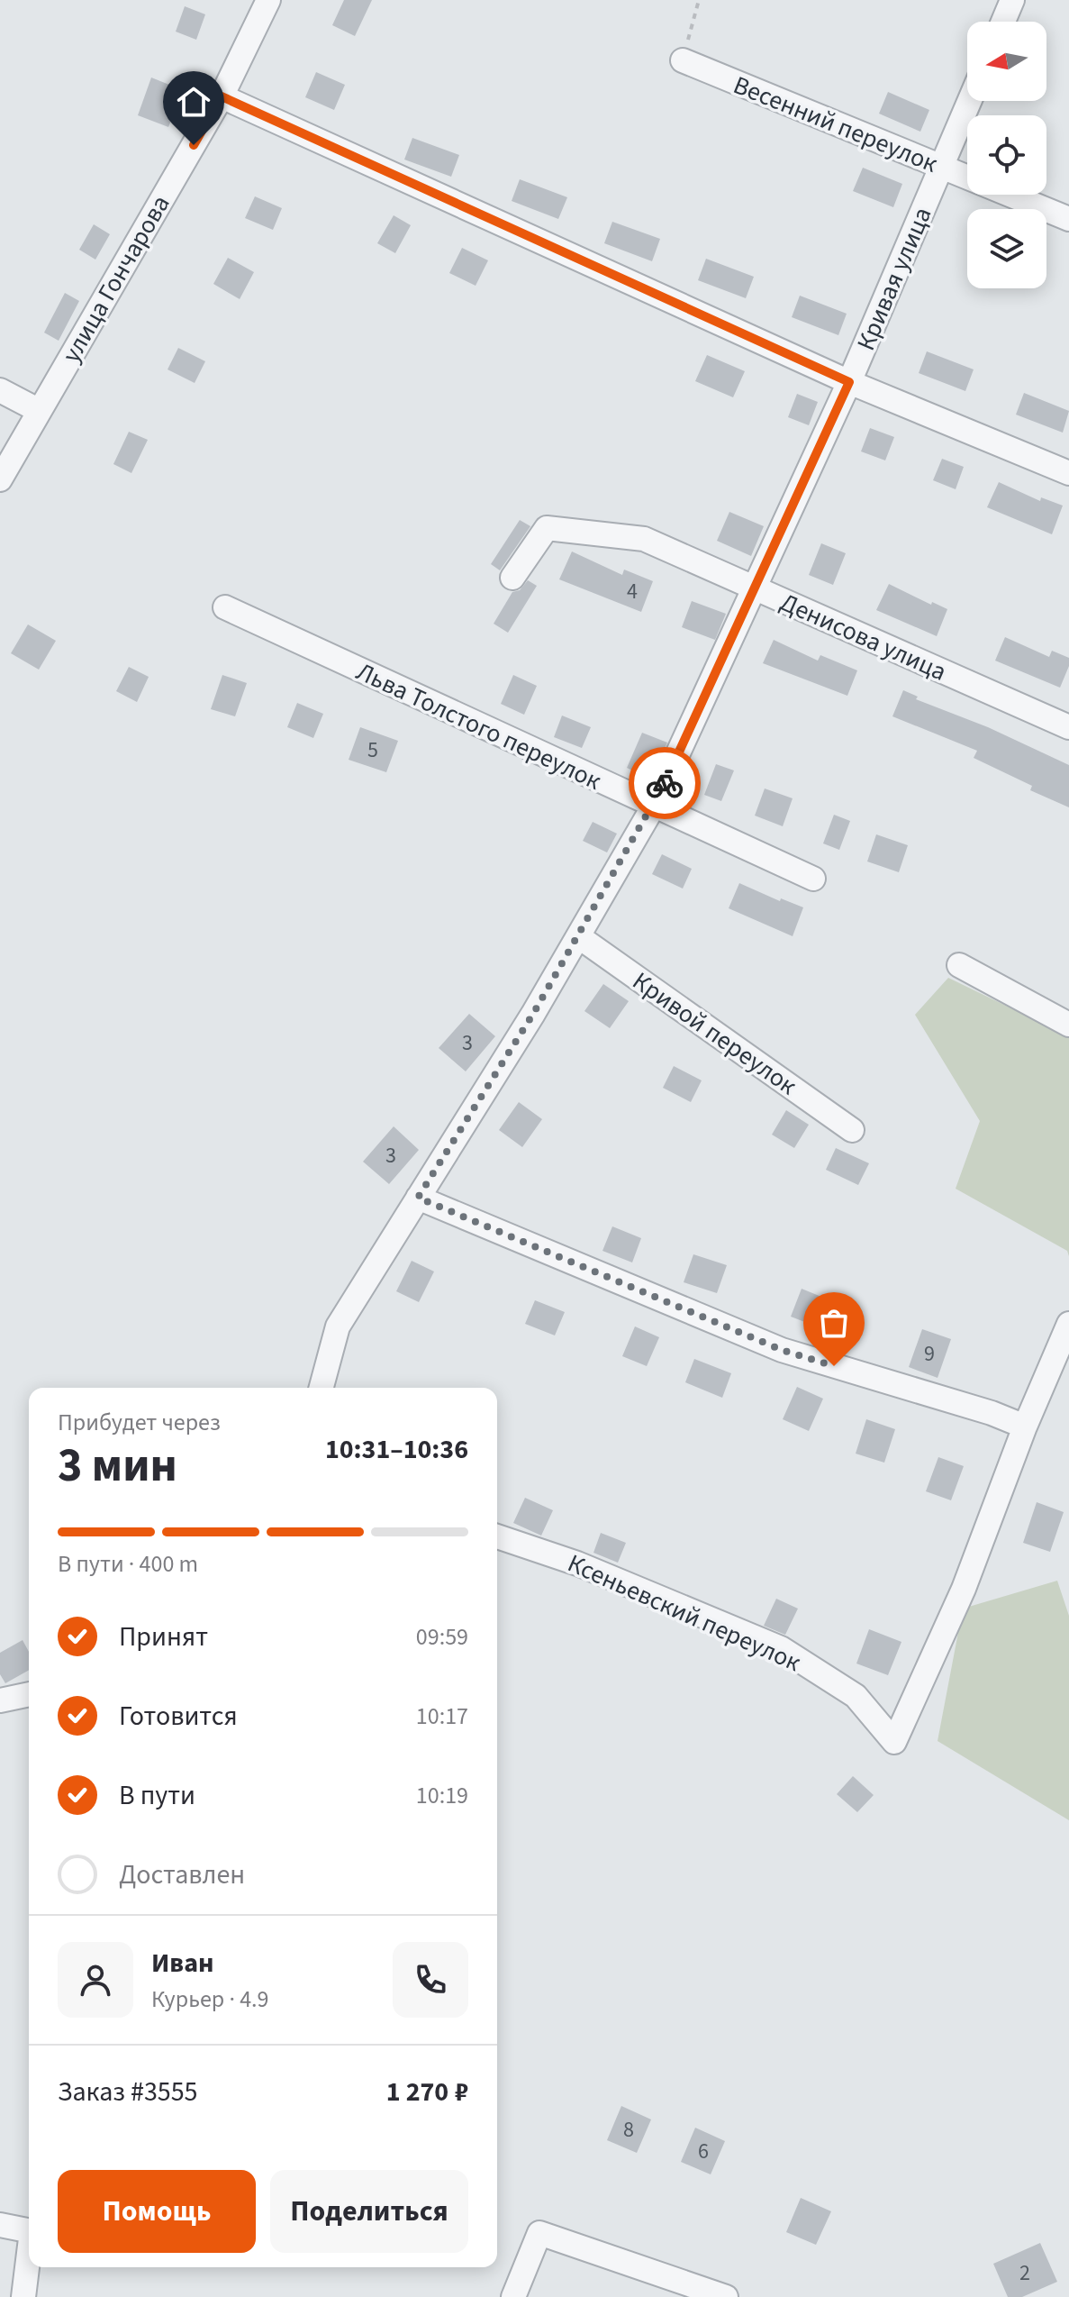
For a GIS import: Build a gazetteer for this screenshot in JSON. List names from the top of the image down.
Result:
{
  "streets": {
    "street": [
      "Весенний переулок",
      "улица Гончарова",
      "Кривая улица",
      "Денисова улица",
      "Льва Толстого переулок",
      "Кривой переулок",
      "Ксеньевский переулок"
    ]
  },
  "crossings": [
    ["Весенний переулок", "Кривая улица"],
    ["Кривая улица", "Денисова улица"],
    ["Кривая улица", "Льва Толстого переулок"],
    ["Кривая улица", "Кривой переулок"]
  ],
  "house_numbers": [
    "4",
    "5",
    "3",
    "3",
    "9",
    "8",
    "6",
    "2"
  ],
  "north": "left",
  "page": {
    "heading": ["3 мин", "Прибудет через", "10:31–10:36"],
    "panel": [
      "Иван",
      "Курьер · 4.9",
      "Заказ #3555",
      "1 270 ₽"
    ],
    "bar": "В пути · 400 m",
    "list": [
      ["Принят", "09:59"],
      ["Готовится", "10:17"],
      ["В пути", "10:19"],
      "Доставлен"
    ],
    "buttons": ["Помощь", "Поделиться"]
  }
}
